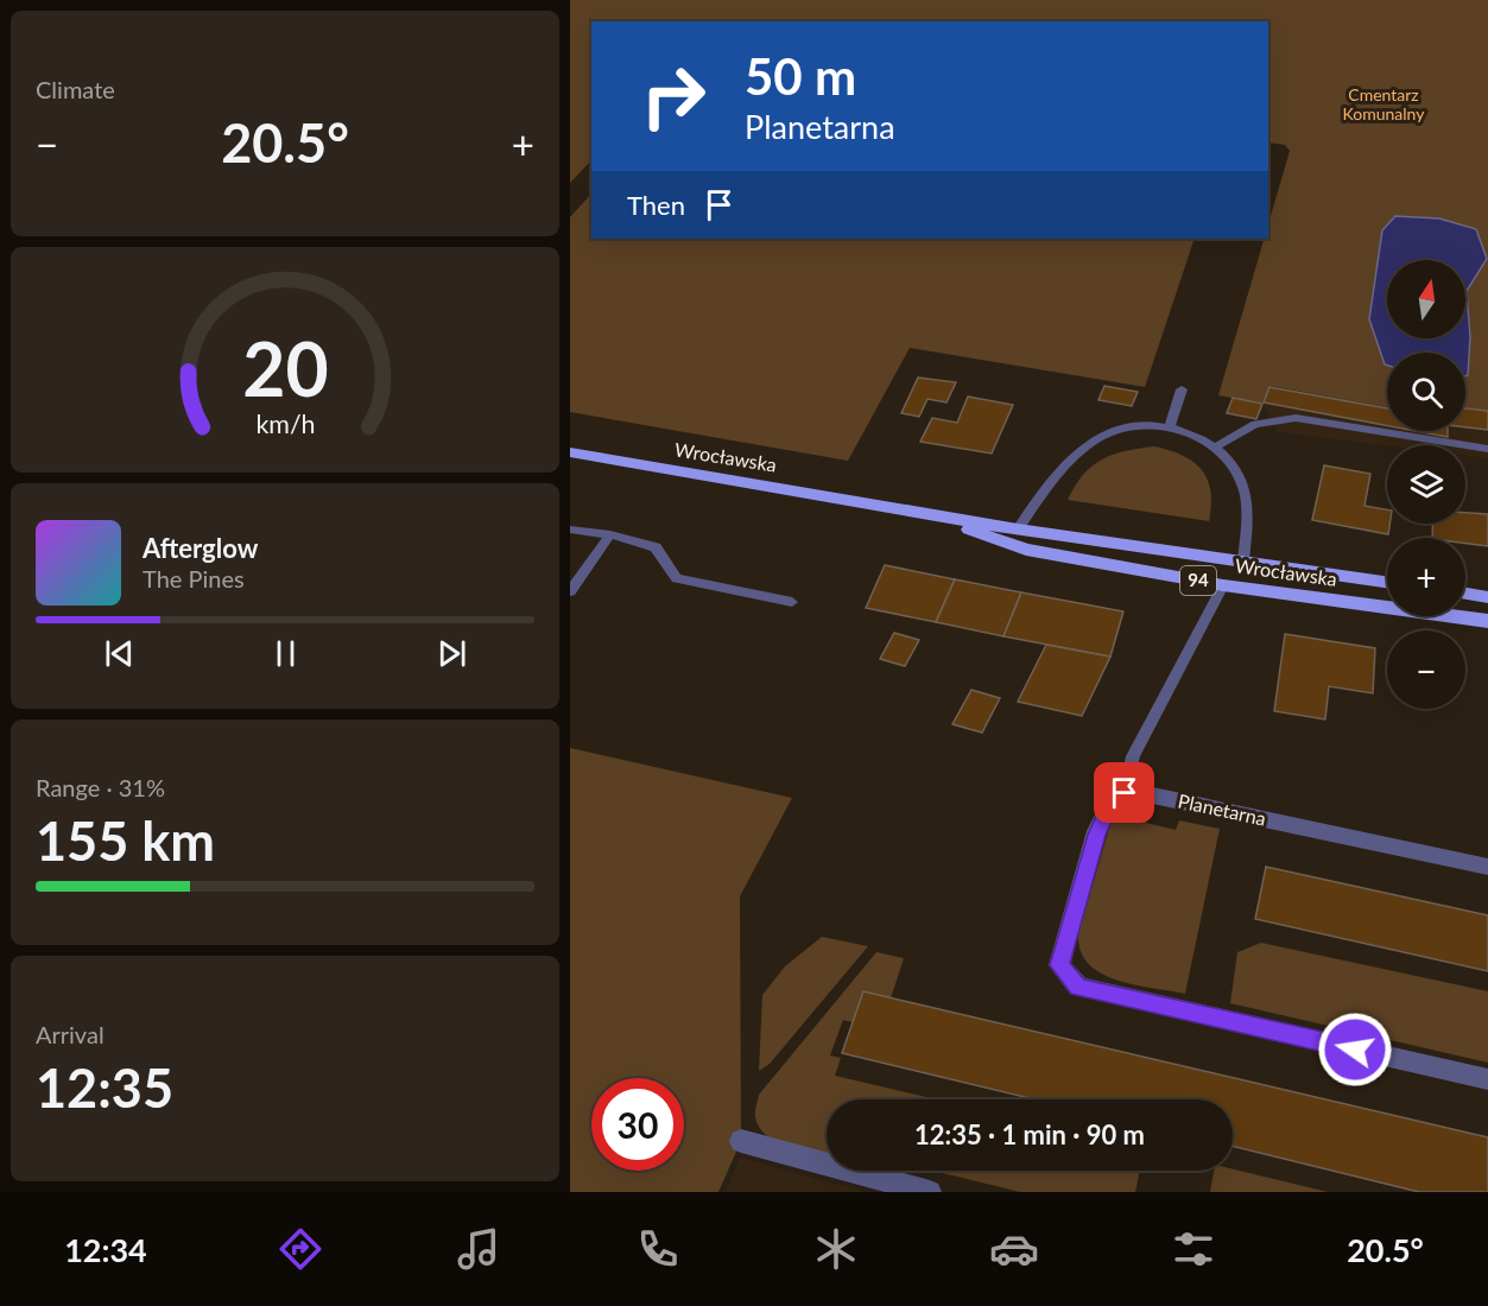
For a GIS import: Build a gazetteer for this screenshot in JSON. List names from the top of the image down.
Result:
{
  "streets": {
    "main road": ["Wrocławska", "94"],
    "street": ["Planetarna"]
  },
  "parks": ["Cmentarz Komunalny"],
  "north": "top",
  "page": {
    "tile": [
      "Climate",
      ["Range · 31%", "155 km"],
      ["Arrival", "12:35"]
    ],
    "turn": ["50 m", "Planetarna"],
    "heat": ["−", "20.5°", "+"],
    "then": "Then",
    "map_buttons": ["+", "−"],
    "song": ["Afterglow", "The Pines"],
    "limit": "30",
    "trip": "12:35 · 1 min · 90 m",
    "tabs": ["12:34", "20.5°"],
    "gauge": ["20", "km/h"]
  }
}
